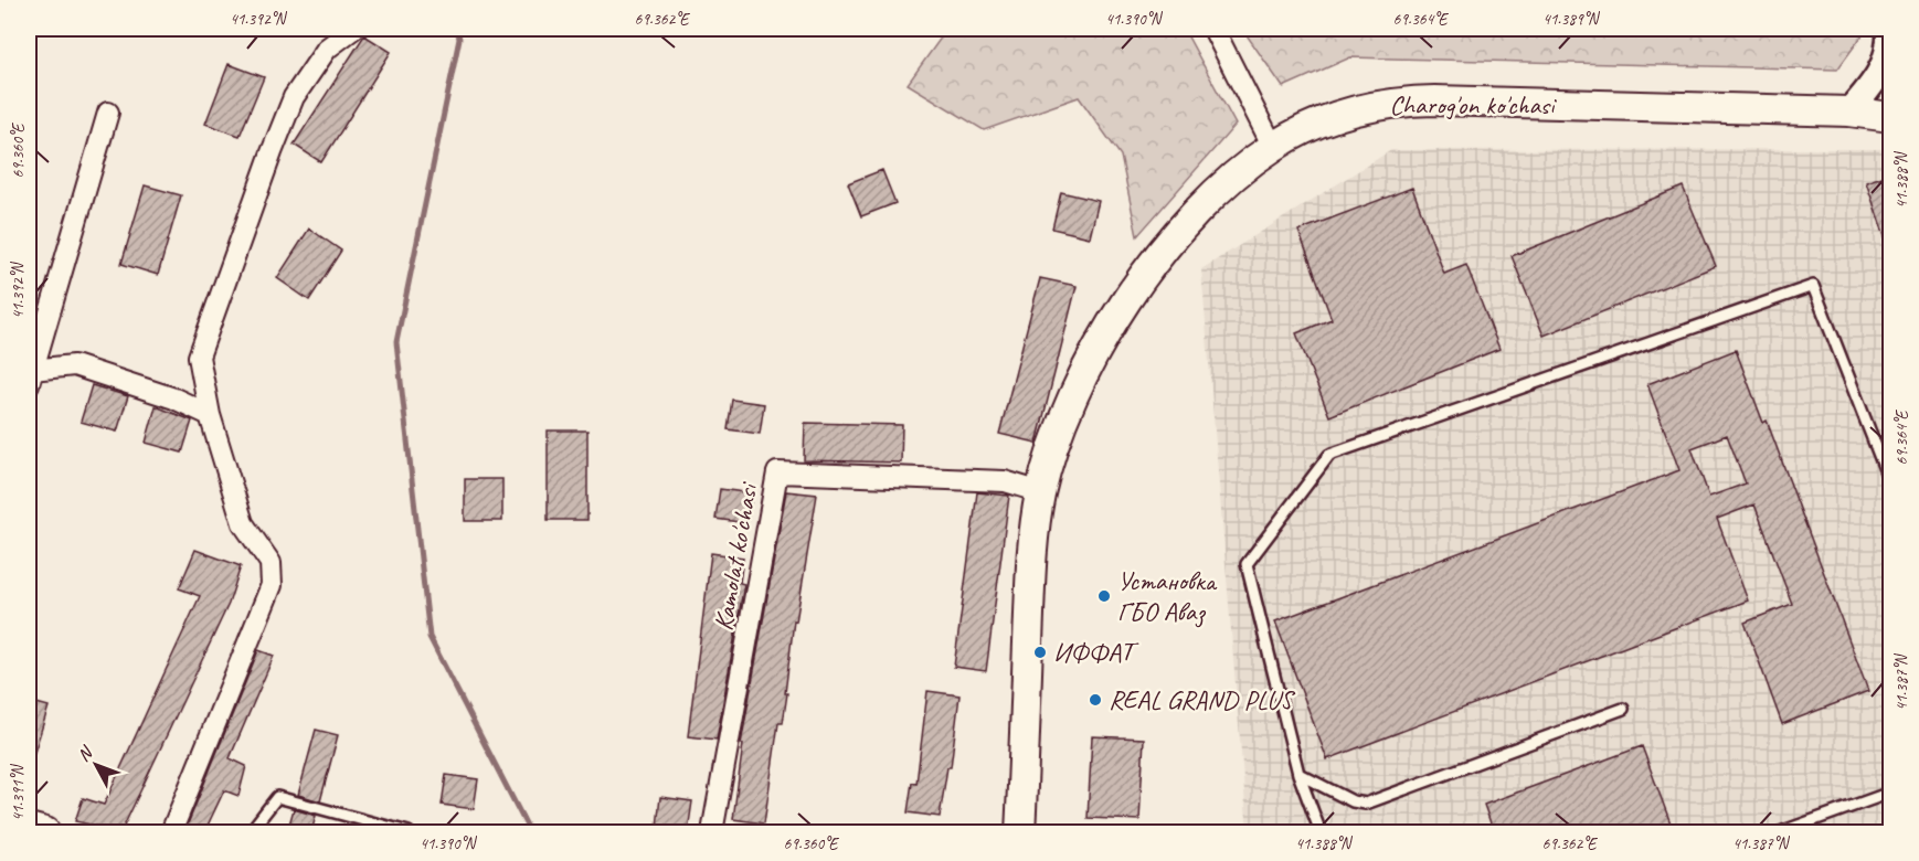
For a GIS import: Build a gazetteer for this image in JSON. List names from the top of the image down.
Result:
{
  "streets": {
    "main road": ["Charog'on ko'chasi"],
    "street": ["Kamolat ko'chasi"]
  },
  "crossings": [
    ["Charog'on ko'chasi", "Kamolat ko'chasi"]
  ],
  "places": ["Установка ГБО Аваз", "ИФФАТ", "REAL GRAND PLUS"],
  "north": "top left",
  "coordinates": [
    "41.392°N",
    "69.362°E",
    "41.390°N",
    "69.364°E",
    "41.389°N",
    "69.360°E",
    "41.388°N",
    "41.387°N",
    "41.391°N"
  ]
}
